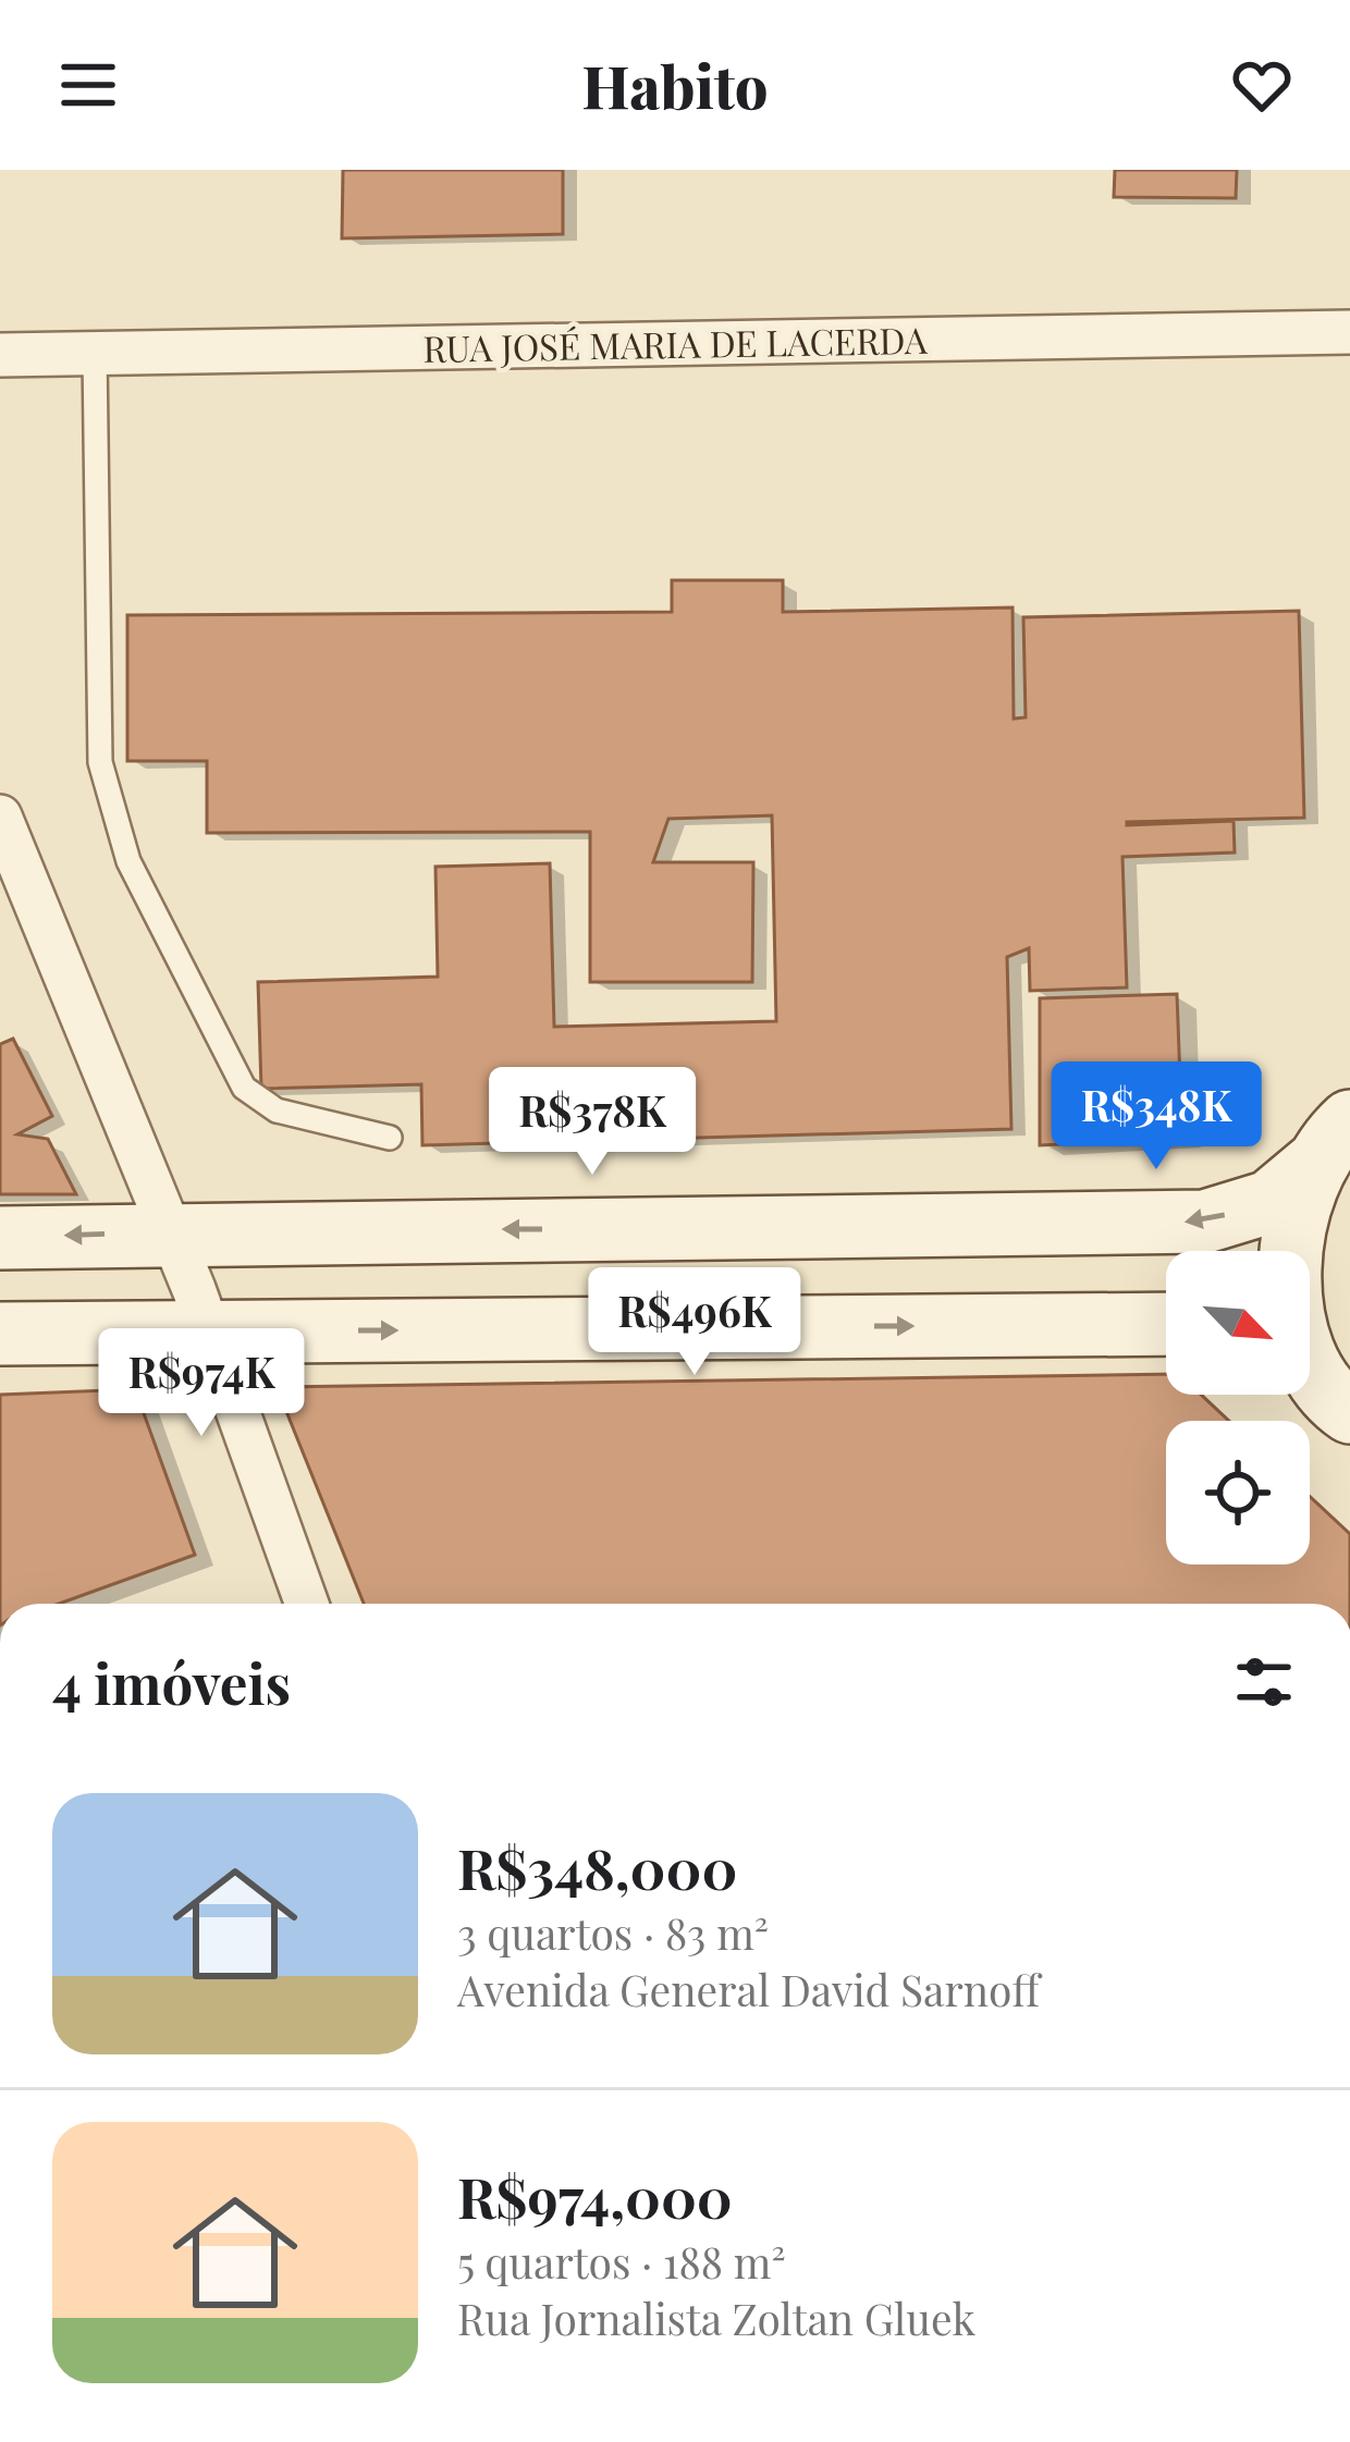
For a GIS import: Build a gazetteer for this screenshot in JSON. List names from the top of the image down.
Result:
{
  "streets": {
    "street": ["RUA JOSÉ MARIA DE LACERDA"]
  },
  "north": "bottom right",
  "page": {
    "header": "Habito",
    "price": [
      "R$348K",
      "R$378K",
      "R$496K",
      "R$974K"
    ],
    "heading": "4 imóveis",
    "list": [
      {
        "name": "R$348,000",
        "note": "3 quartos · 83 m² · Avenida General David Sarnoff"
      },
      {
        "name": "R$974,000",
        "note": "5 quartos · 188 m² · Rua Jornalista Zoltan Gluek"
      }
    ]
  }
}
